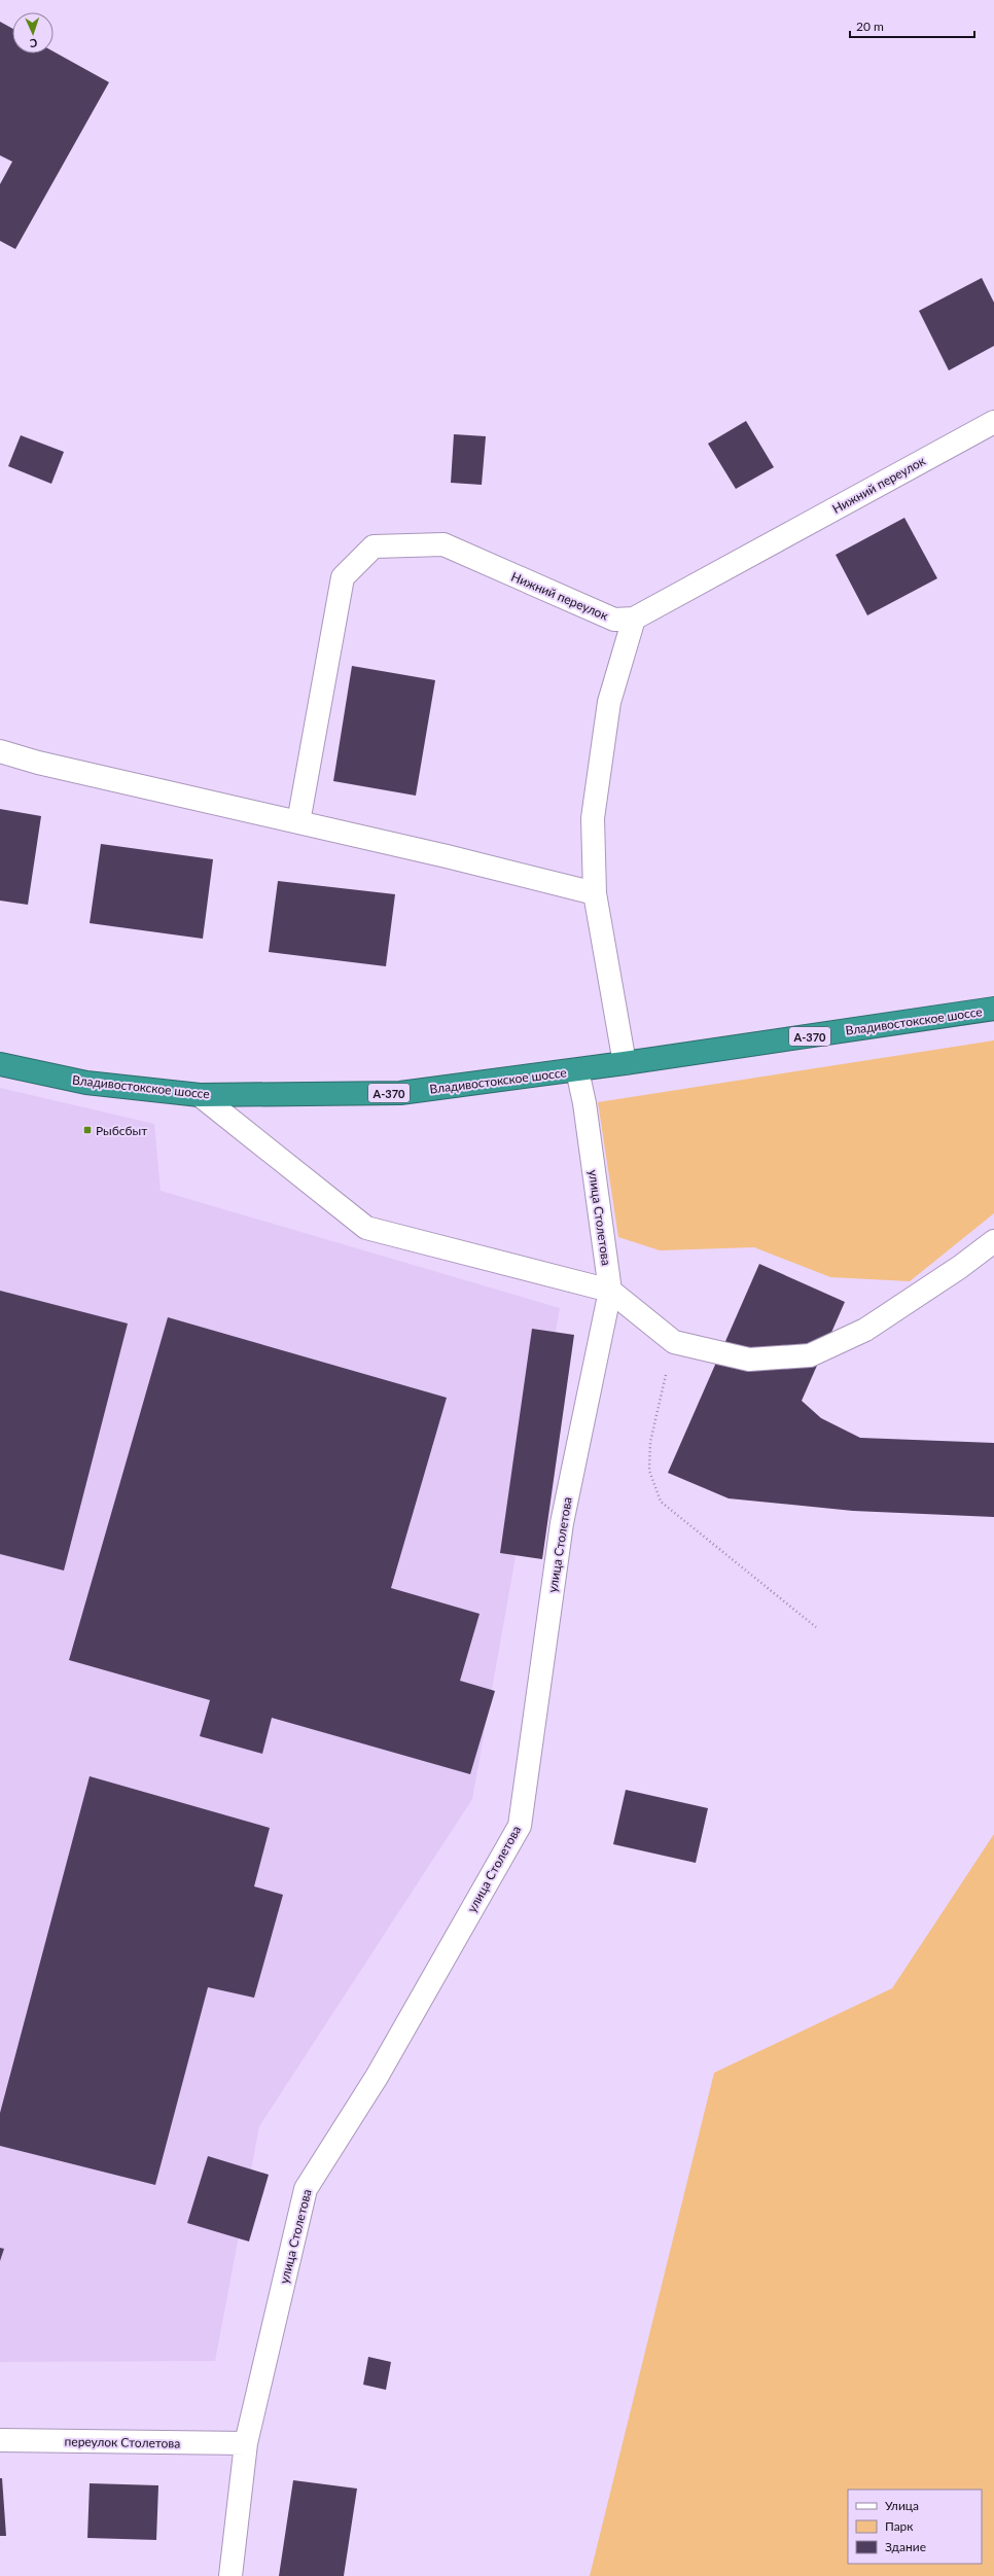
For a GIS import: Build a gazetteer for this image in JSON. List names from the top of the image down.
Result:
{
  "streets": {
    "highway": ["Владивостокское шоссе", "А-370"],
    "street": ["Нижний переулок", "улица Столетова", "переулок Столетова"]
  },
  "crossings": [
    ["Владивостокское шоссе", "улица Столетова"],
    ["улица Столетова", "переулок Столетова"]
  ],
  "places": {
    "transit": ["Рыбсбыт"]
  },
  "legend": ["Улица", "Парк", "Здание"],
  "scale_bar": "20 m",
  "north": "bottom"
}
